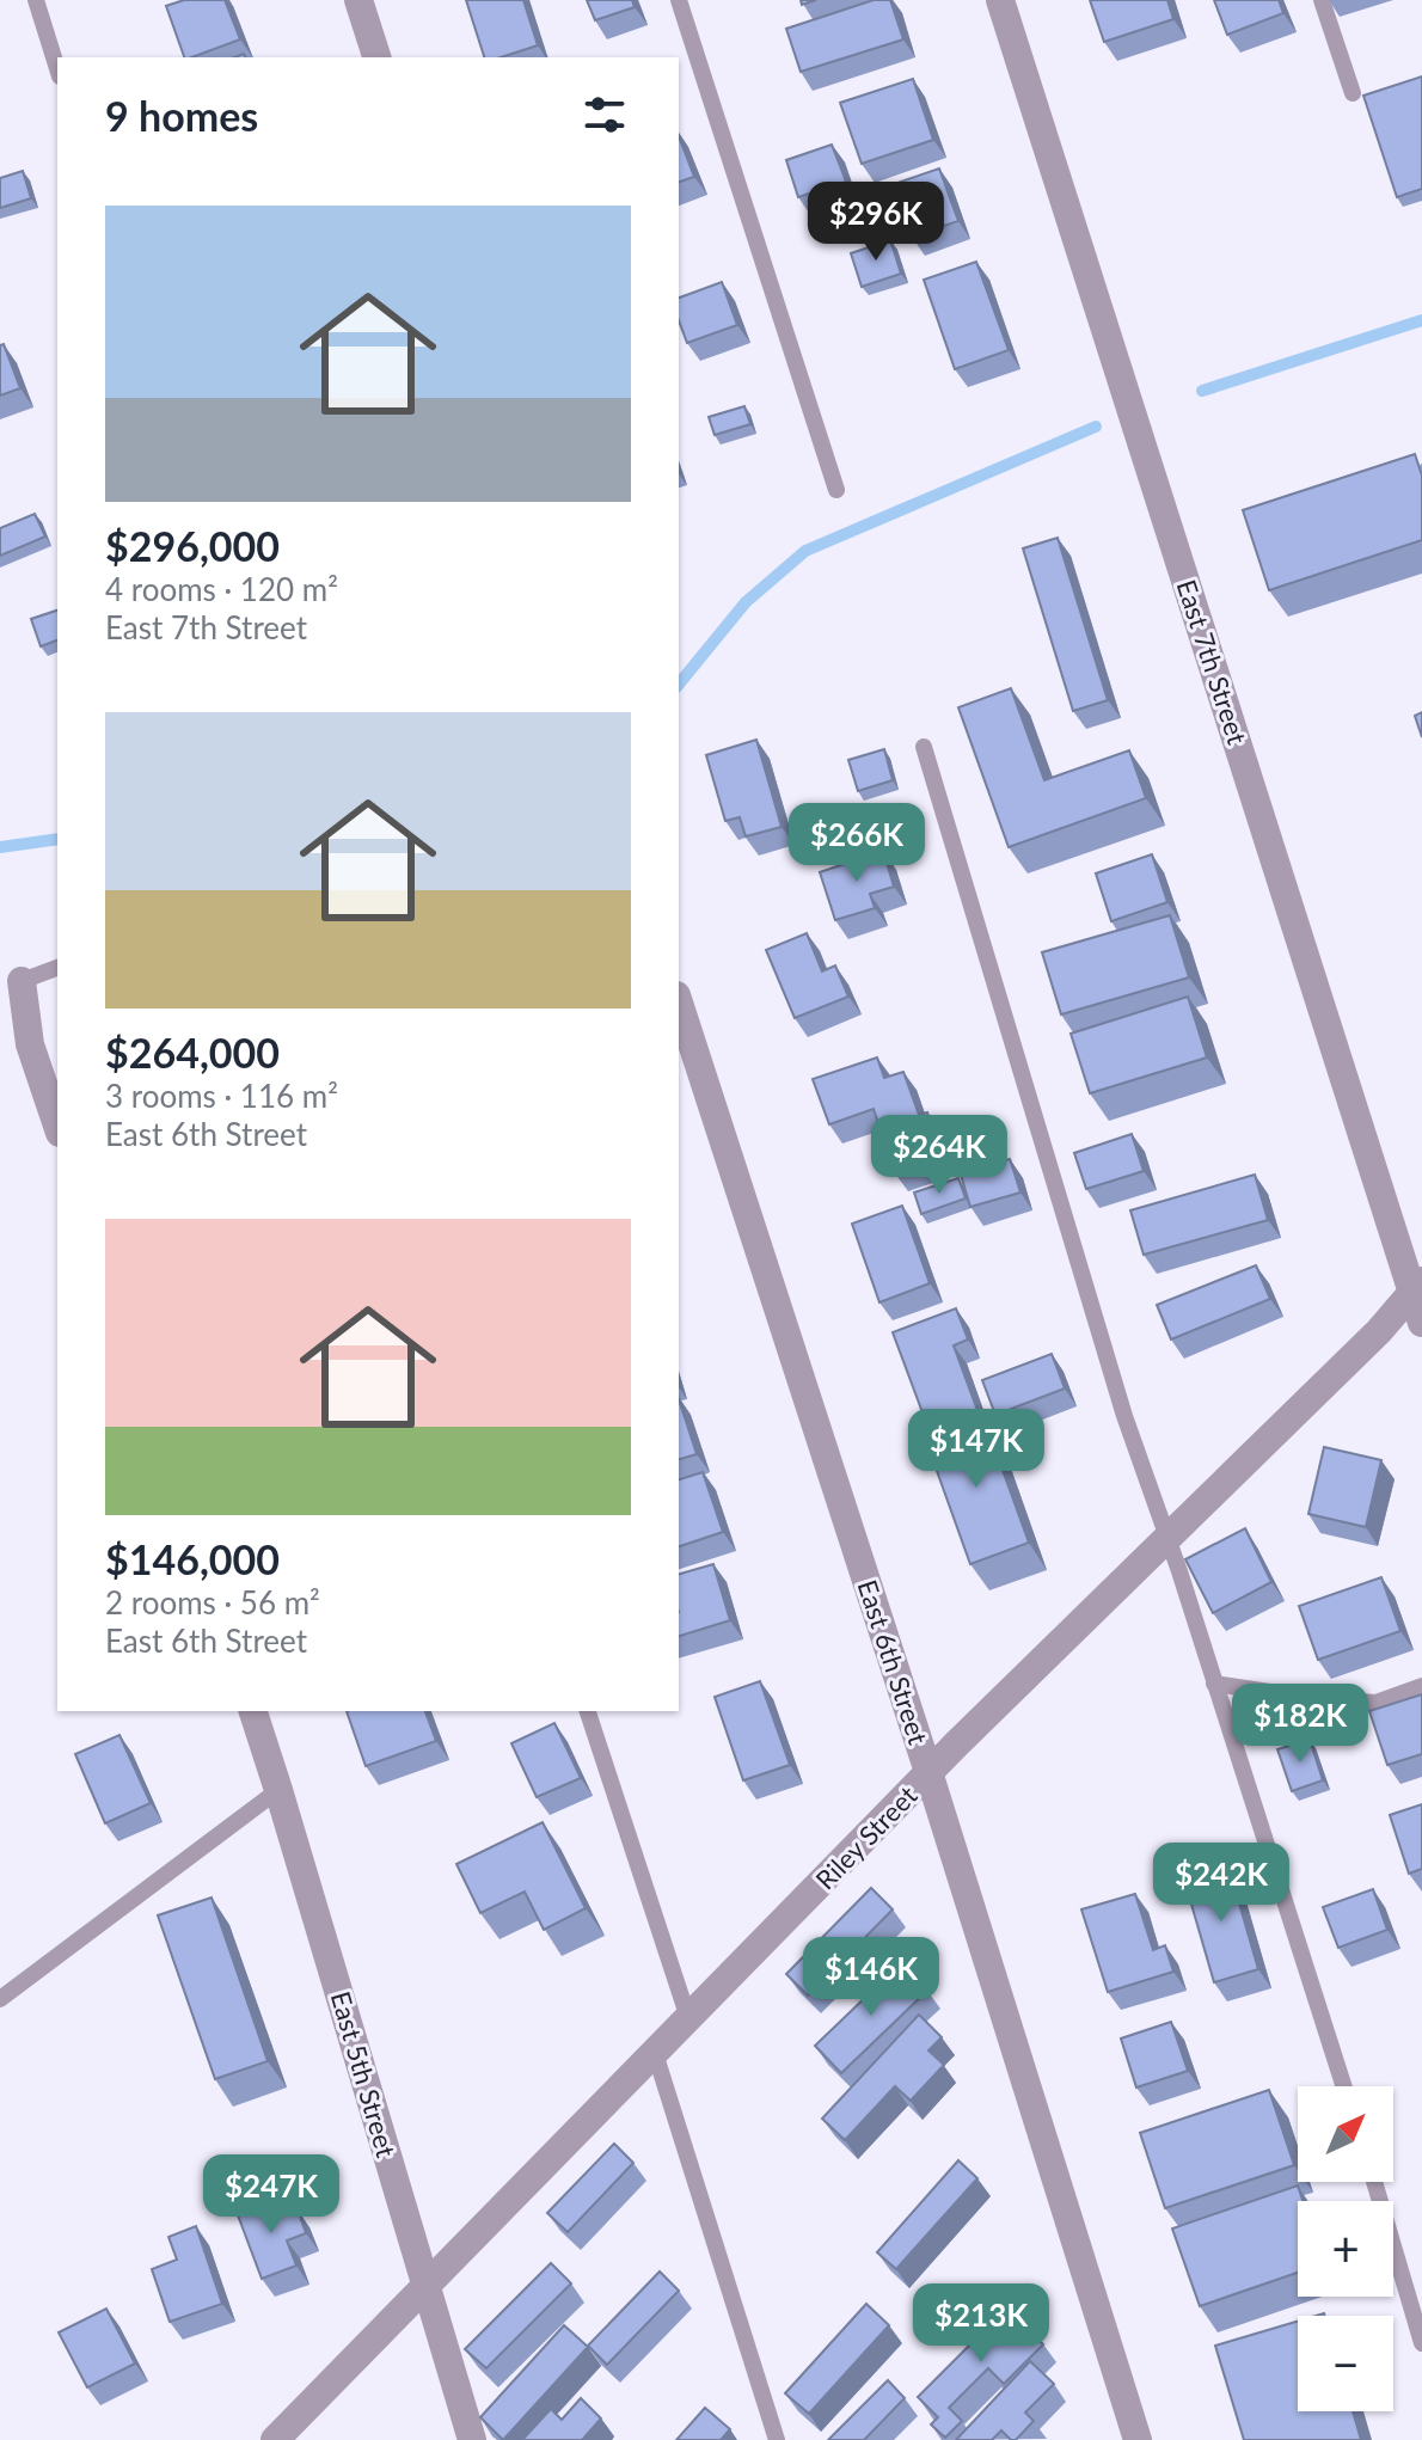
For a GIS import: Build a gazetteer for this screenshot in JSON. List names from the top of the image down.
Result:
{
  "streets": {
    "street": [
      "East 7th Street",
      "East 6th Street",
      "Riley Street",
      "East 5th Street"
    ]
  },
  "crossings": [
    ["East 7th Street", "Riley Street"],
    ["East 6th Street", "Riley Street"],
    ["Riley Street", "East 5th Street"]
  ],
  "north": "top right",
  "page": {
    "heading": "9 homes",
    "list": [
      {
        "name": "$296,000",
        "note": "4 rooms · 120 m² · East 7th Street"
      },
      {
        "name": "$264,000",
        "note": "3 rooms · 116 m² · East 6th Street"
      },
      {
        "name": "$146,000",
        "note": "2 rooms · 56 m² · East 6th Street"
      }
    ],
    "price": [
      "$296K",
      "$266K",
      "$264K",
      "$147K",
      "$182K",
      "$242K",
      "$146K",
      "$247K",
      "$213K"
    ],
    "map_buttons": ["+", "−"]
  }
}
